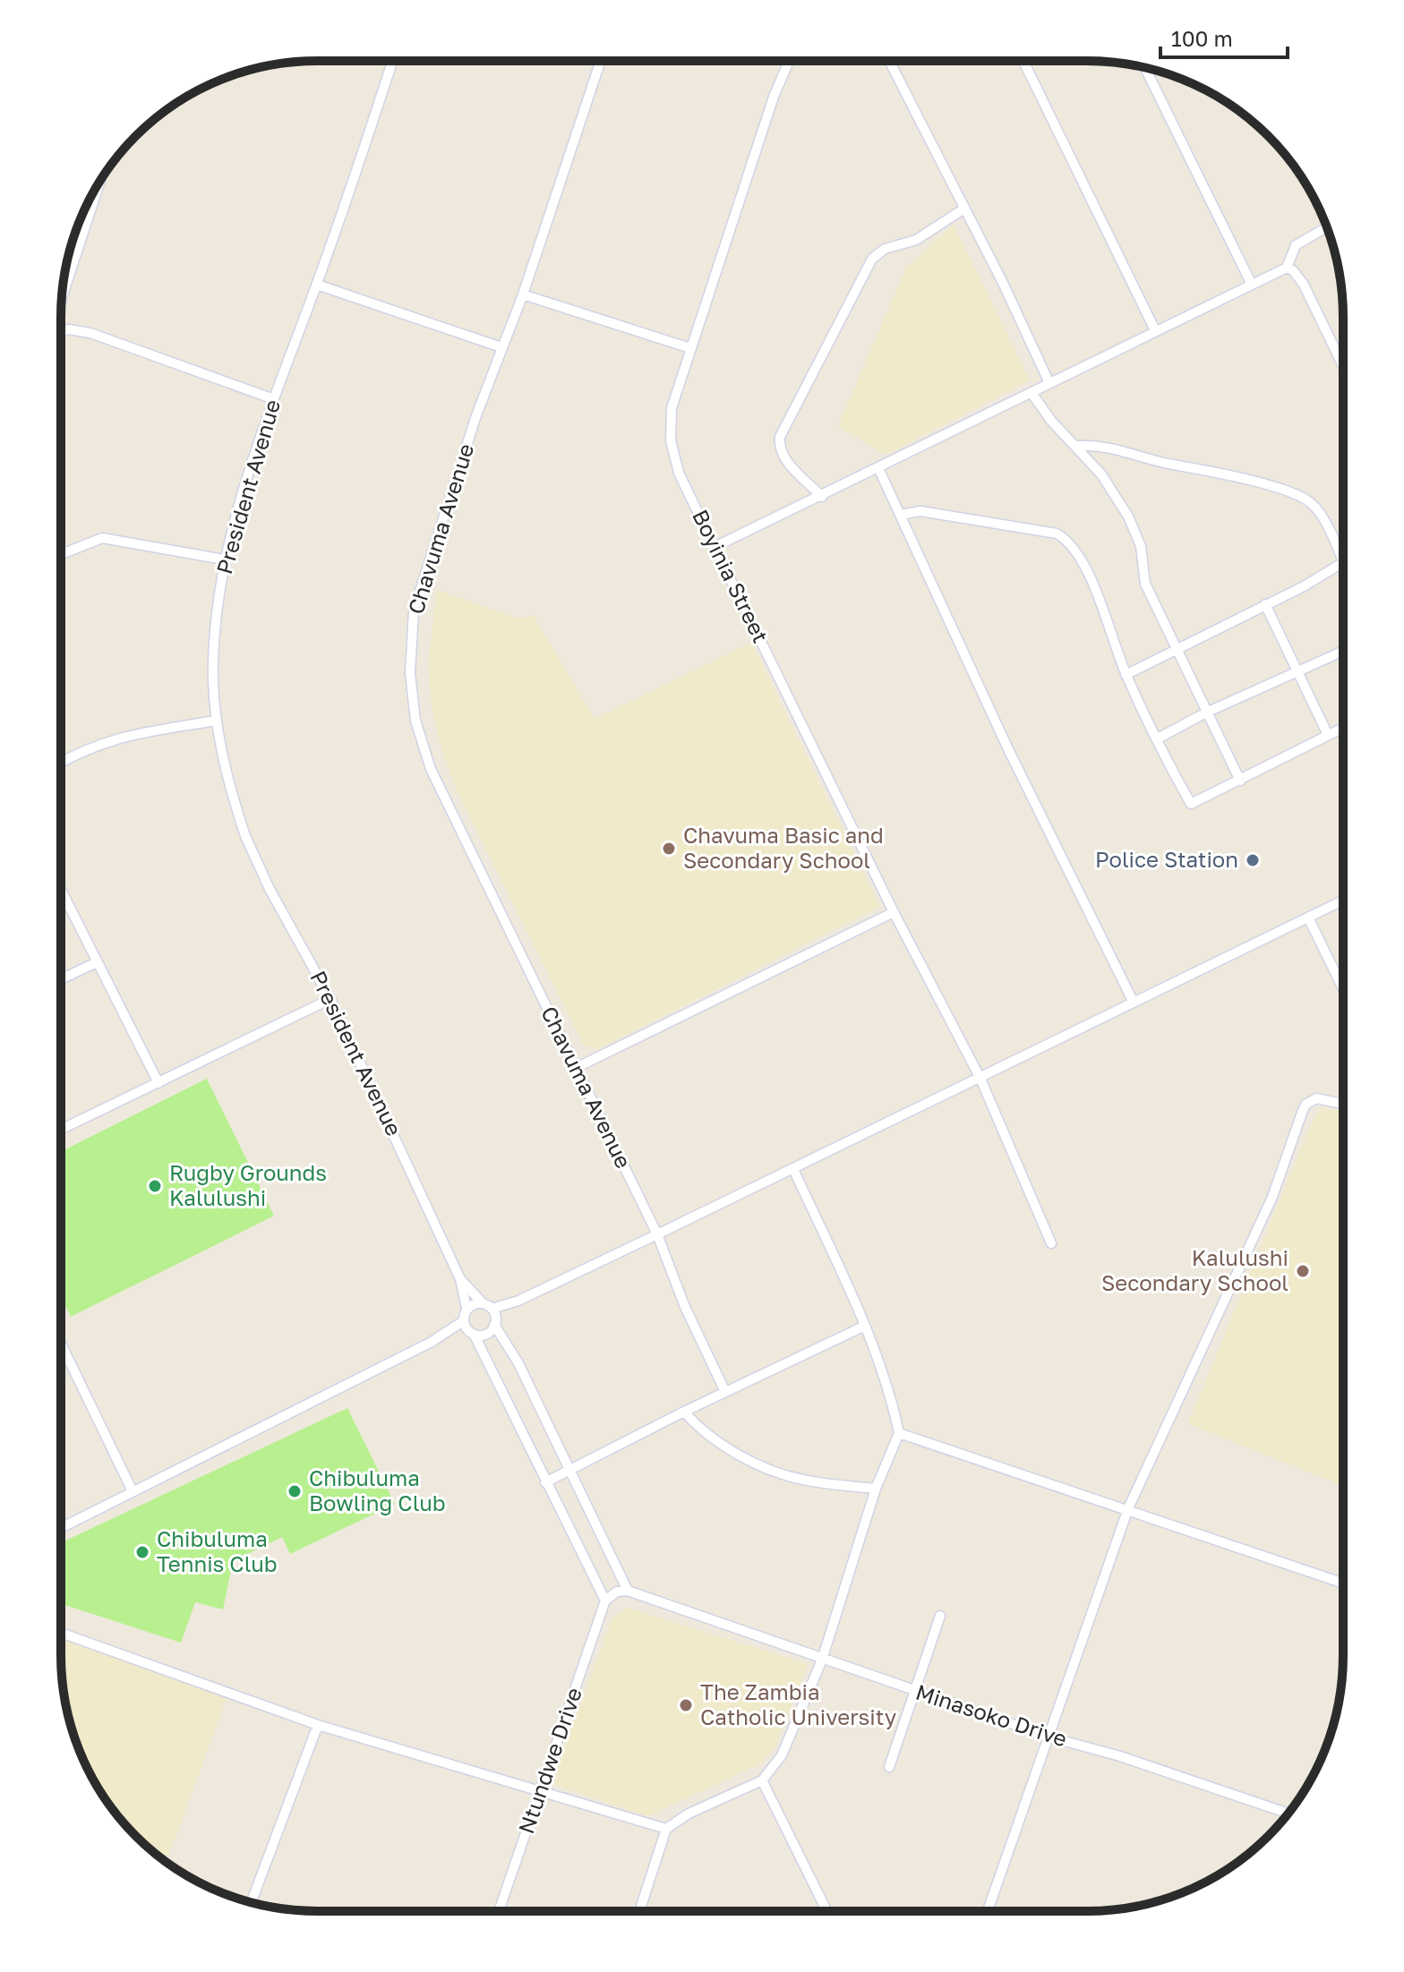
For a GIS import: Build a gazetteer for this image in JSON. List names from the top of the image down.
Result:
{
  "streets": {
    "street": [
      "President Avenue",
      "Chavuma Avenue",
      "Boyinia Street",
      "Minasoko Drive",
      "Ntundwe Drive"
    ]
  },
  "places": [
    "Chavuma Basic and Secondary School",
    "Police Station",
    "Rugby Grounds Kalulushi",
    "Kalulushi Secondary School",
    "Chibuluma Bowling Club",
    "Chibuluma Tennis Club",
    "The Zambia Catholic University"
  ],
  "scale_bar": "100 m"
}
